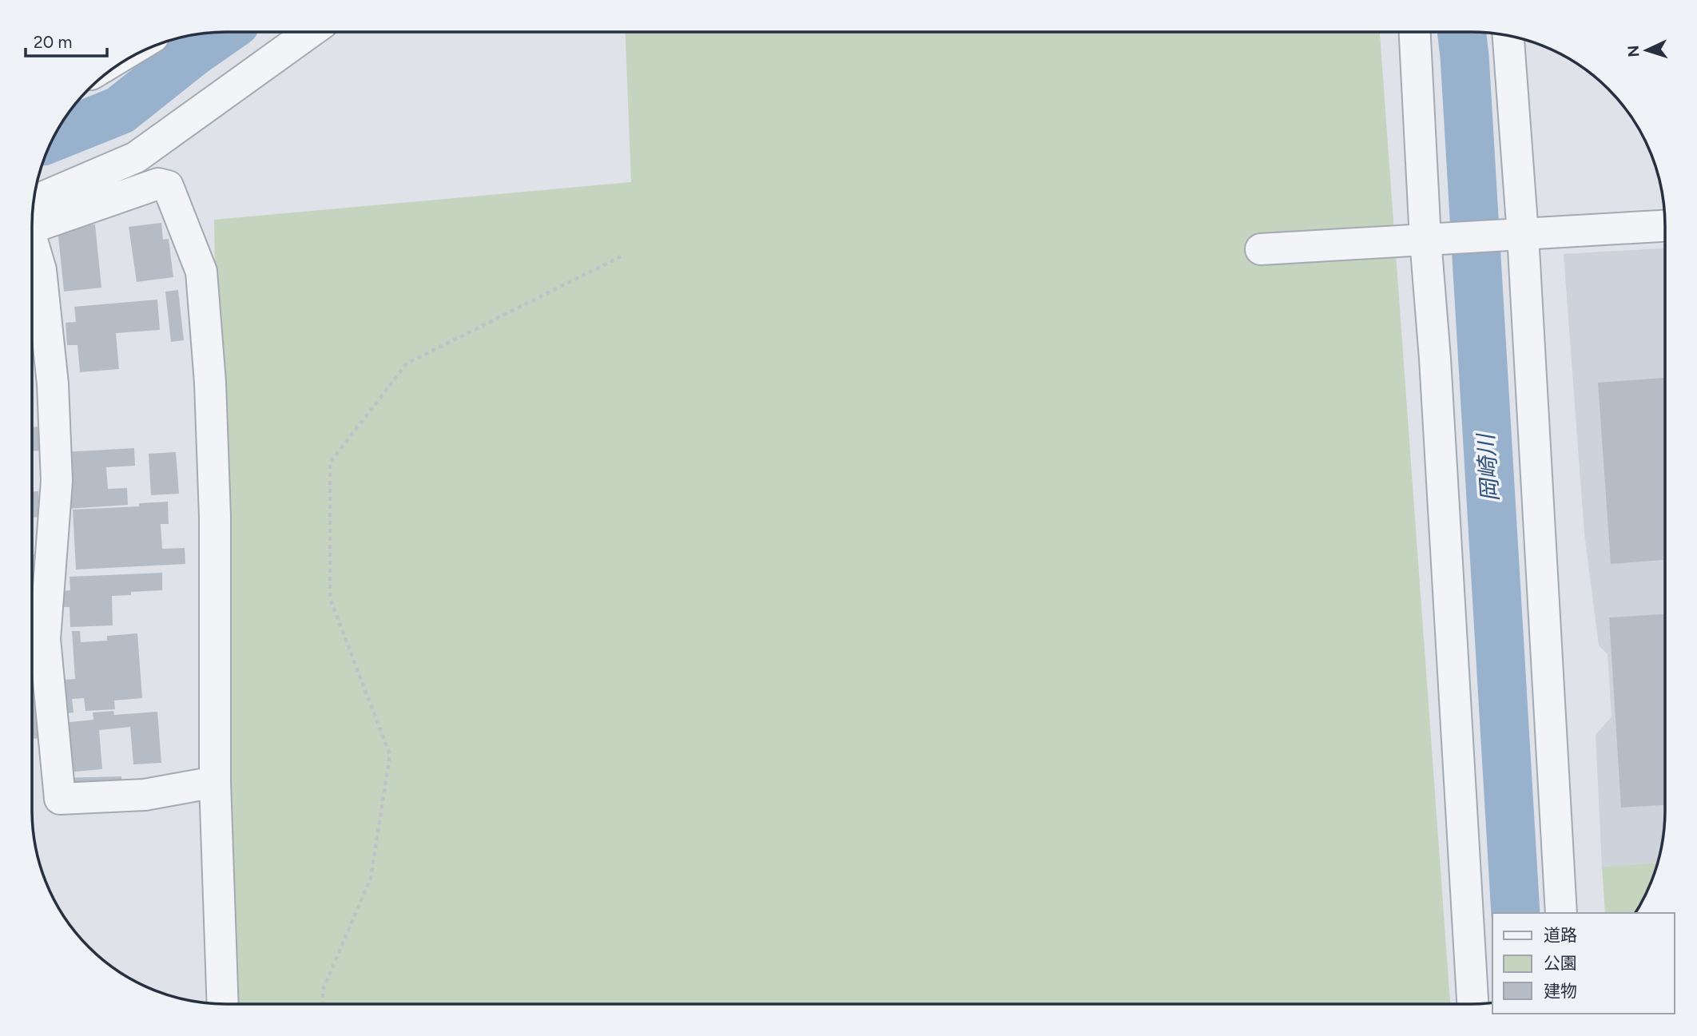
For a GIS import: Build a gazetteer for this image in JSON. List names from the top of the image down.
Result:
{
  "water": ["岡崎川"],
  "legend": ["道路", "公園", "建物"],
  "scale_bar": "20 m",
  "north": "left"
}
